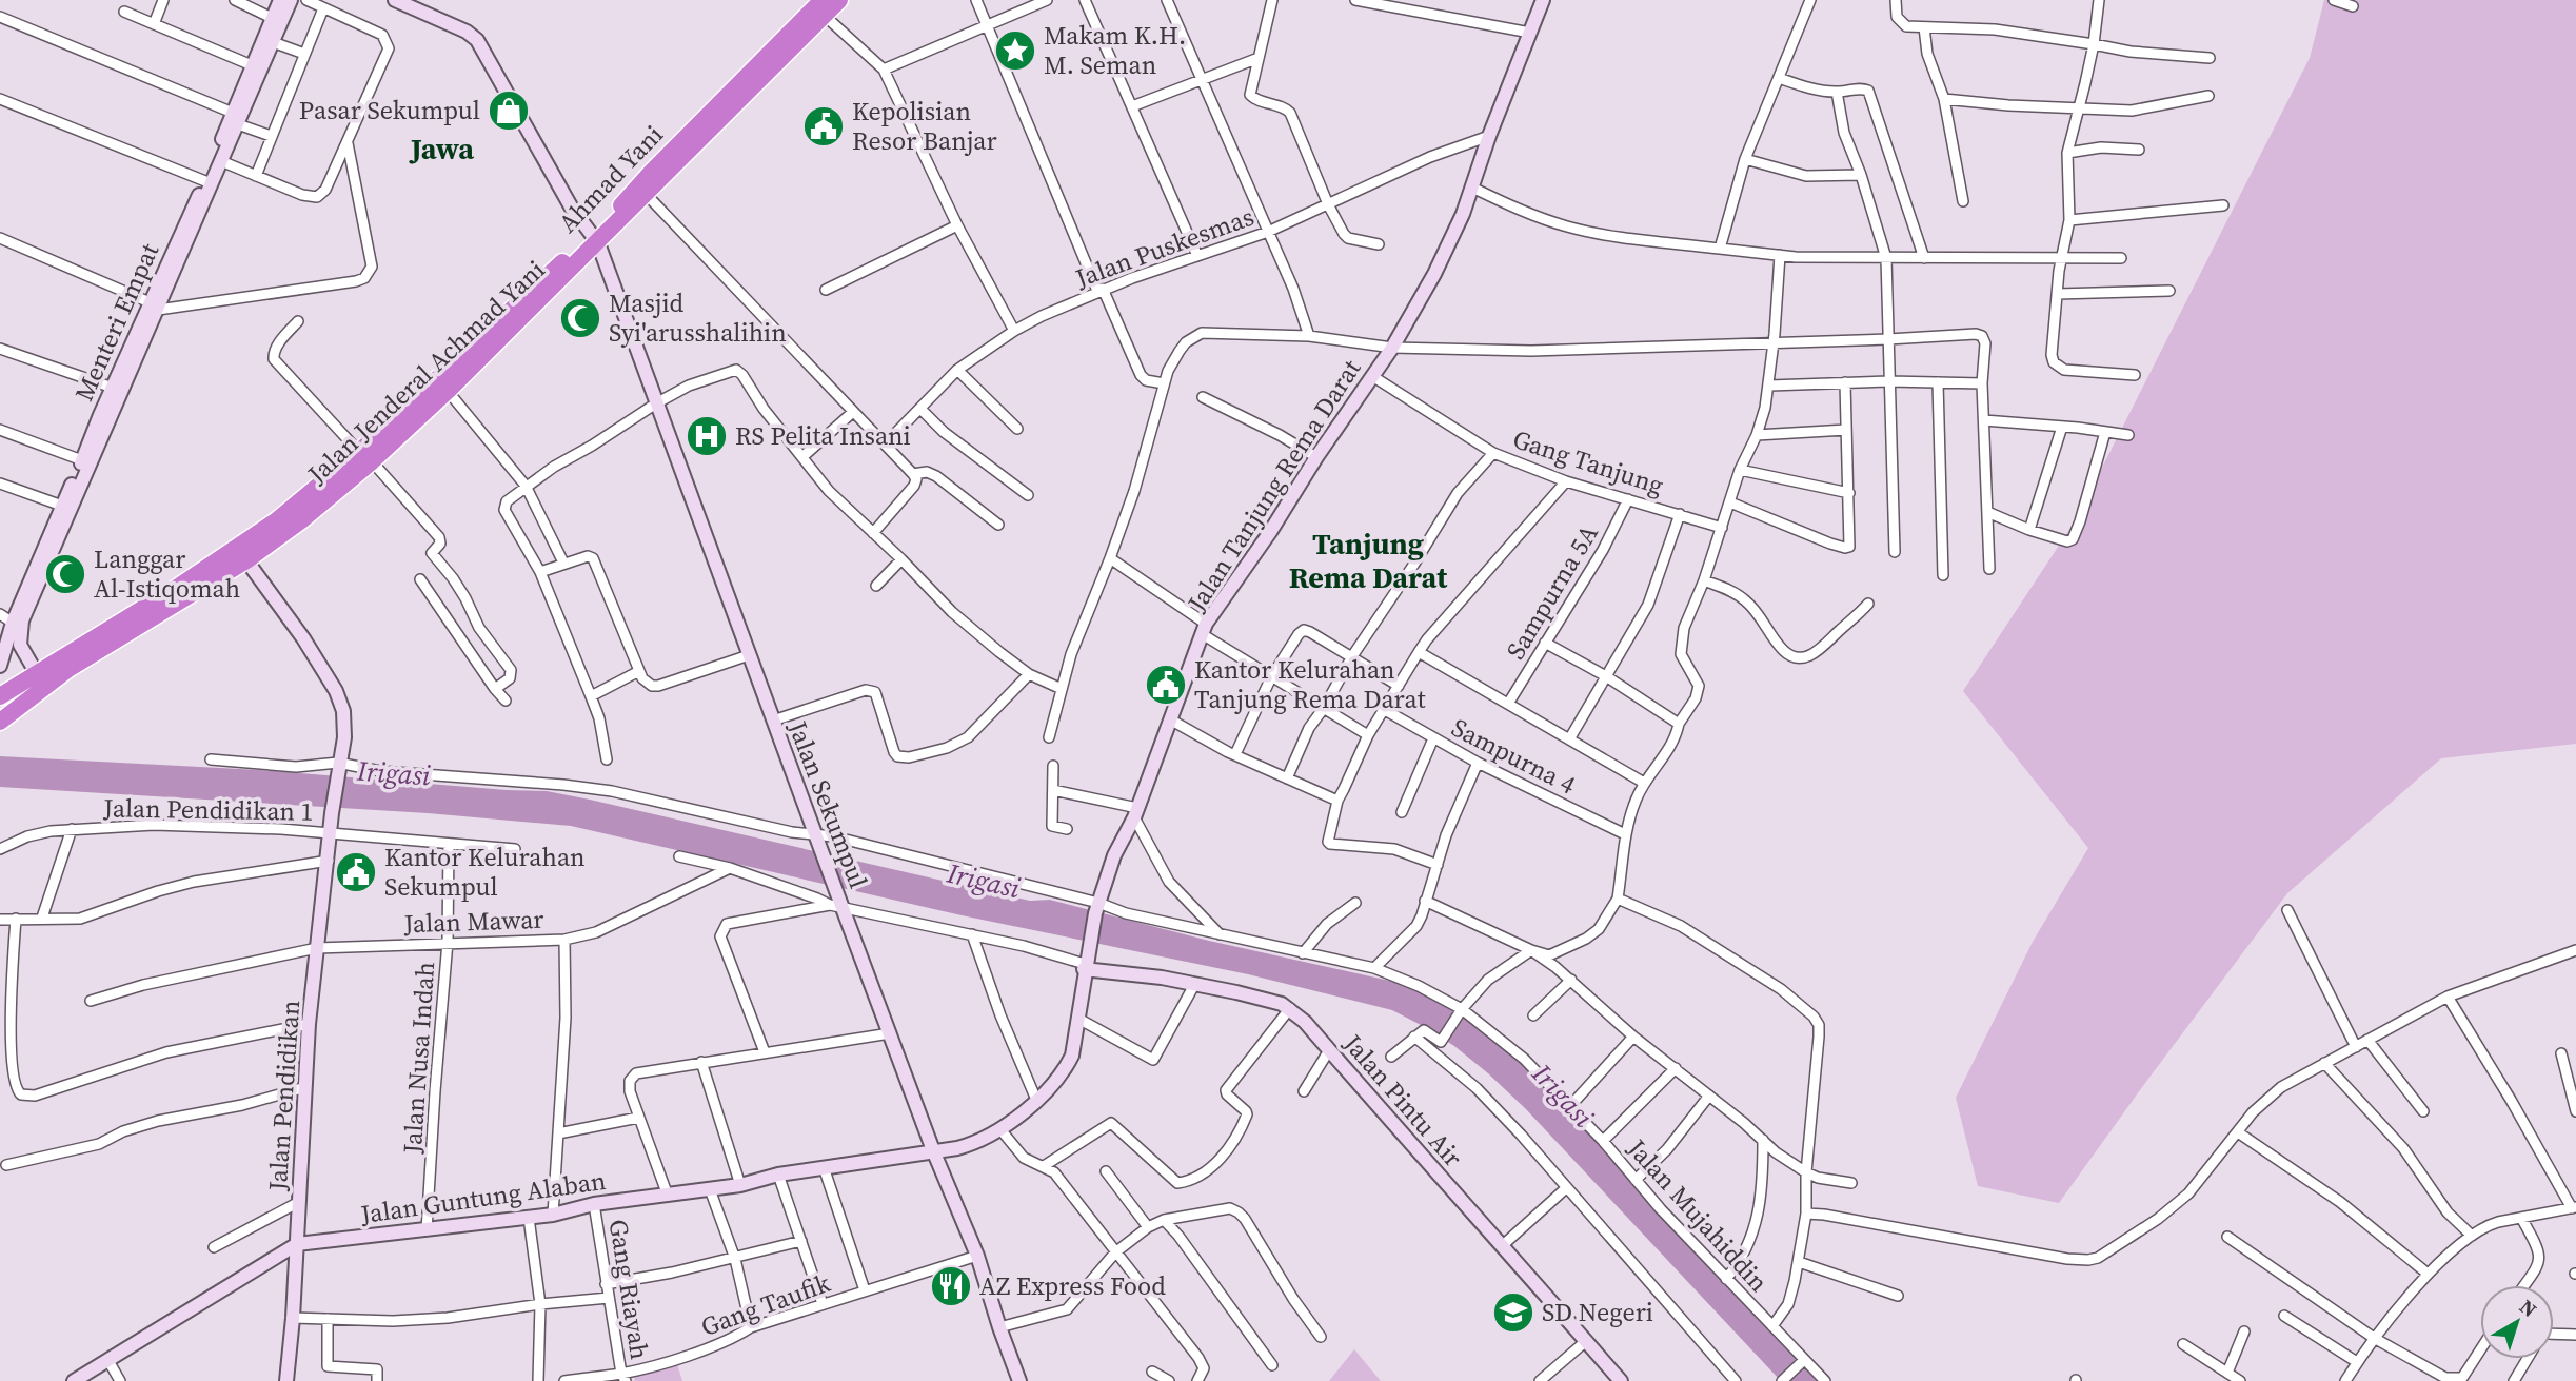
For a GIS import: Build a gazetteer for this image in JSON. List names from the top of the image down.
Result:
{
  "streets": {
    "highway": ["Ahmad Yani", "Jalan Jenderal Achmad Yani"],
    "street": [
      "Jalan Puskesmas",
      "Menteri Empat",
      "Gang Tanjung",
      "Jalan Tanjung Rema Darat",
      "Sampurna 5A",
      "Sampurna 4",
      "Jalan Sekumpul",
      "Jalan Pendidikan 1",
      "Jalan Mawar",
      "Jalan Nusa Indah",
      "Jalan Pendidikan",
      "Jalan Pintu Air",
      "Jalan Guntung Alaban",
      "Jalan Mujahiddin",
      "Gang Riayah",
      "Gang Taufik"
    ]
  },
  "crossings": [
    ["Ahmad Yani", "Jalan Jenderal Achmad Yani"],
    ["Ahmad Yani", "Jalan Sekumpul"],
    ["Jalan Puskesmas", "Jalan Tanjung Rema Darat"],
    ["Jalan Jenderal Achmad Yani", "Jalan Sekumpul"],
    ["Jalan Jenderal Achmad Yani", "Jalan Pendidikan"],
    ["Gang Tanjung", "Jalan Tanjung Rema Darat"],
    ["Gang Tanjung", "Sampurna 5A"],
    ["Jalan Tanjung Rema Darat", "Jalan Sekumpul"],
    ["Jalan Tanjung Rema Darat", "Jalan Pintu Air"],
    ["Jalan Tanjung Rema Darat", "Jalan Guntung Alaban"],
    ["Jalan Tanjung Rema Darat", "Jalan Mujahiddin"],
    ["Jalan Sekumpul", "Jalan Guntung Alaban"],
    ["Jalan Sekumpul", "Jalan Mujahiddin"],
    ["Jalan Sekumpul", "Gang Taufik"],
    ["Jalan Pendidikan 1", "Jalan Nusa Indah"],
    ["Jalan Pendidikan 1", "Jalan Pendidikan"],
    ["Jalan Mawar", "Jalan Nusa Indah"],
    ["Jalan Mawar", "Jalan Pendidikan"],
    ["Jalan Nusa Indah", "Jalan Guntung Alaban"],
    ["Jalan Pendidikan", "Jalan Guntung Alaban"],
    ["Jalan Pendidikan", "Jalan Mujahiddin"],
    ["Jalan Guntung Alaban", "Gang Riayah"],
    ["Gang Riayah", "Gang Taufik"]
  ],
  "districts": ["Jawa", "Tanjung Rema Darat"],
  "water": ["Irigasi"],
  "places": {
    "place": ["Makam K.H. M. Seman"],
    "shop": ["Pasar Sekumpul"],
    "public building": ["Kepolisian Resor Banjar", "Kantor Kelurahan Tanjung Rema Darat", "Kantor Kelurahan Sekumpul"],
    "mosque": ["Masjid Syi'arusshalihin", "Langgar Al-Istiqomah"],
    "hospital": ["RS Pelita Insani"],
    "restaurant": ["AZ Express Food"],
    "school or university": ["SD Negeri"]
  },
  "north": "top right"
}
